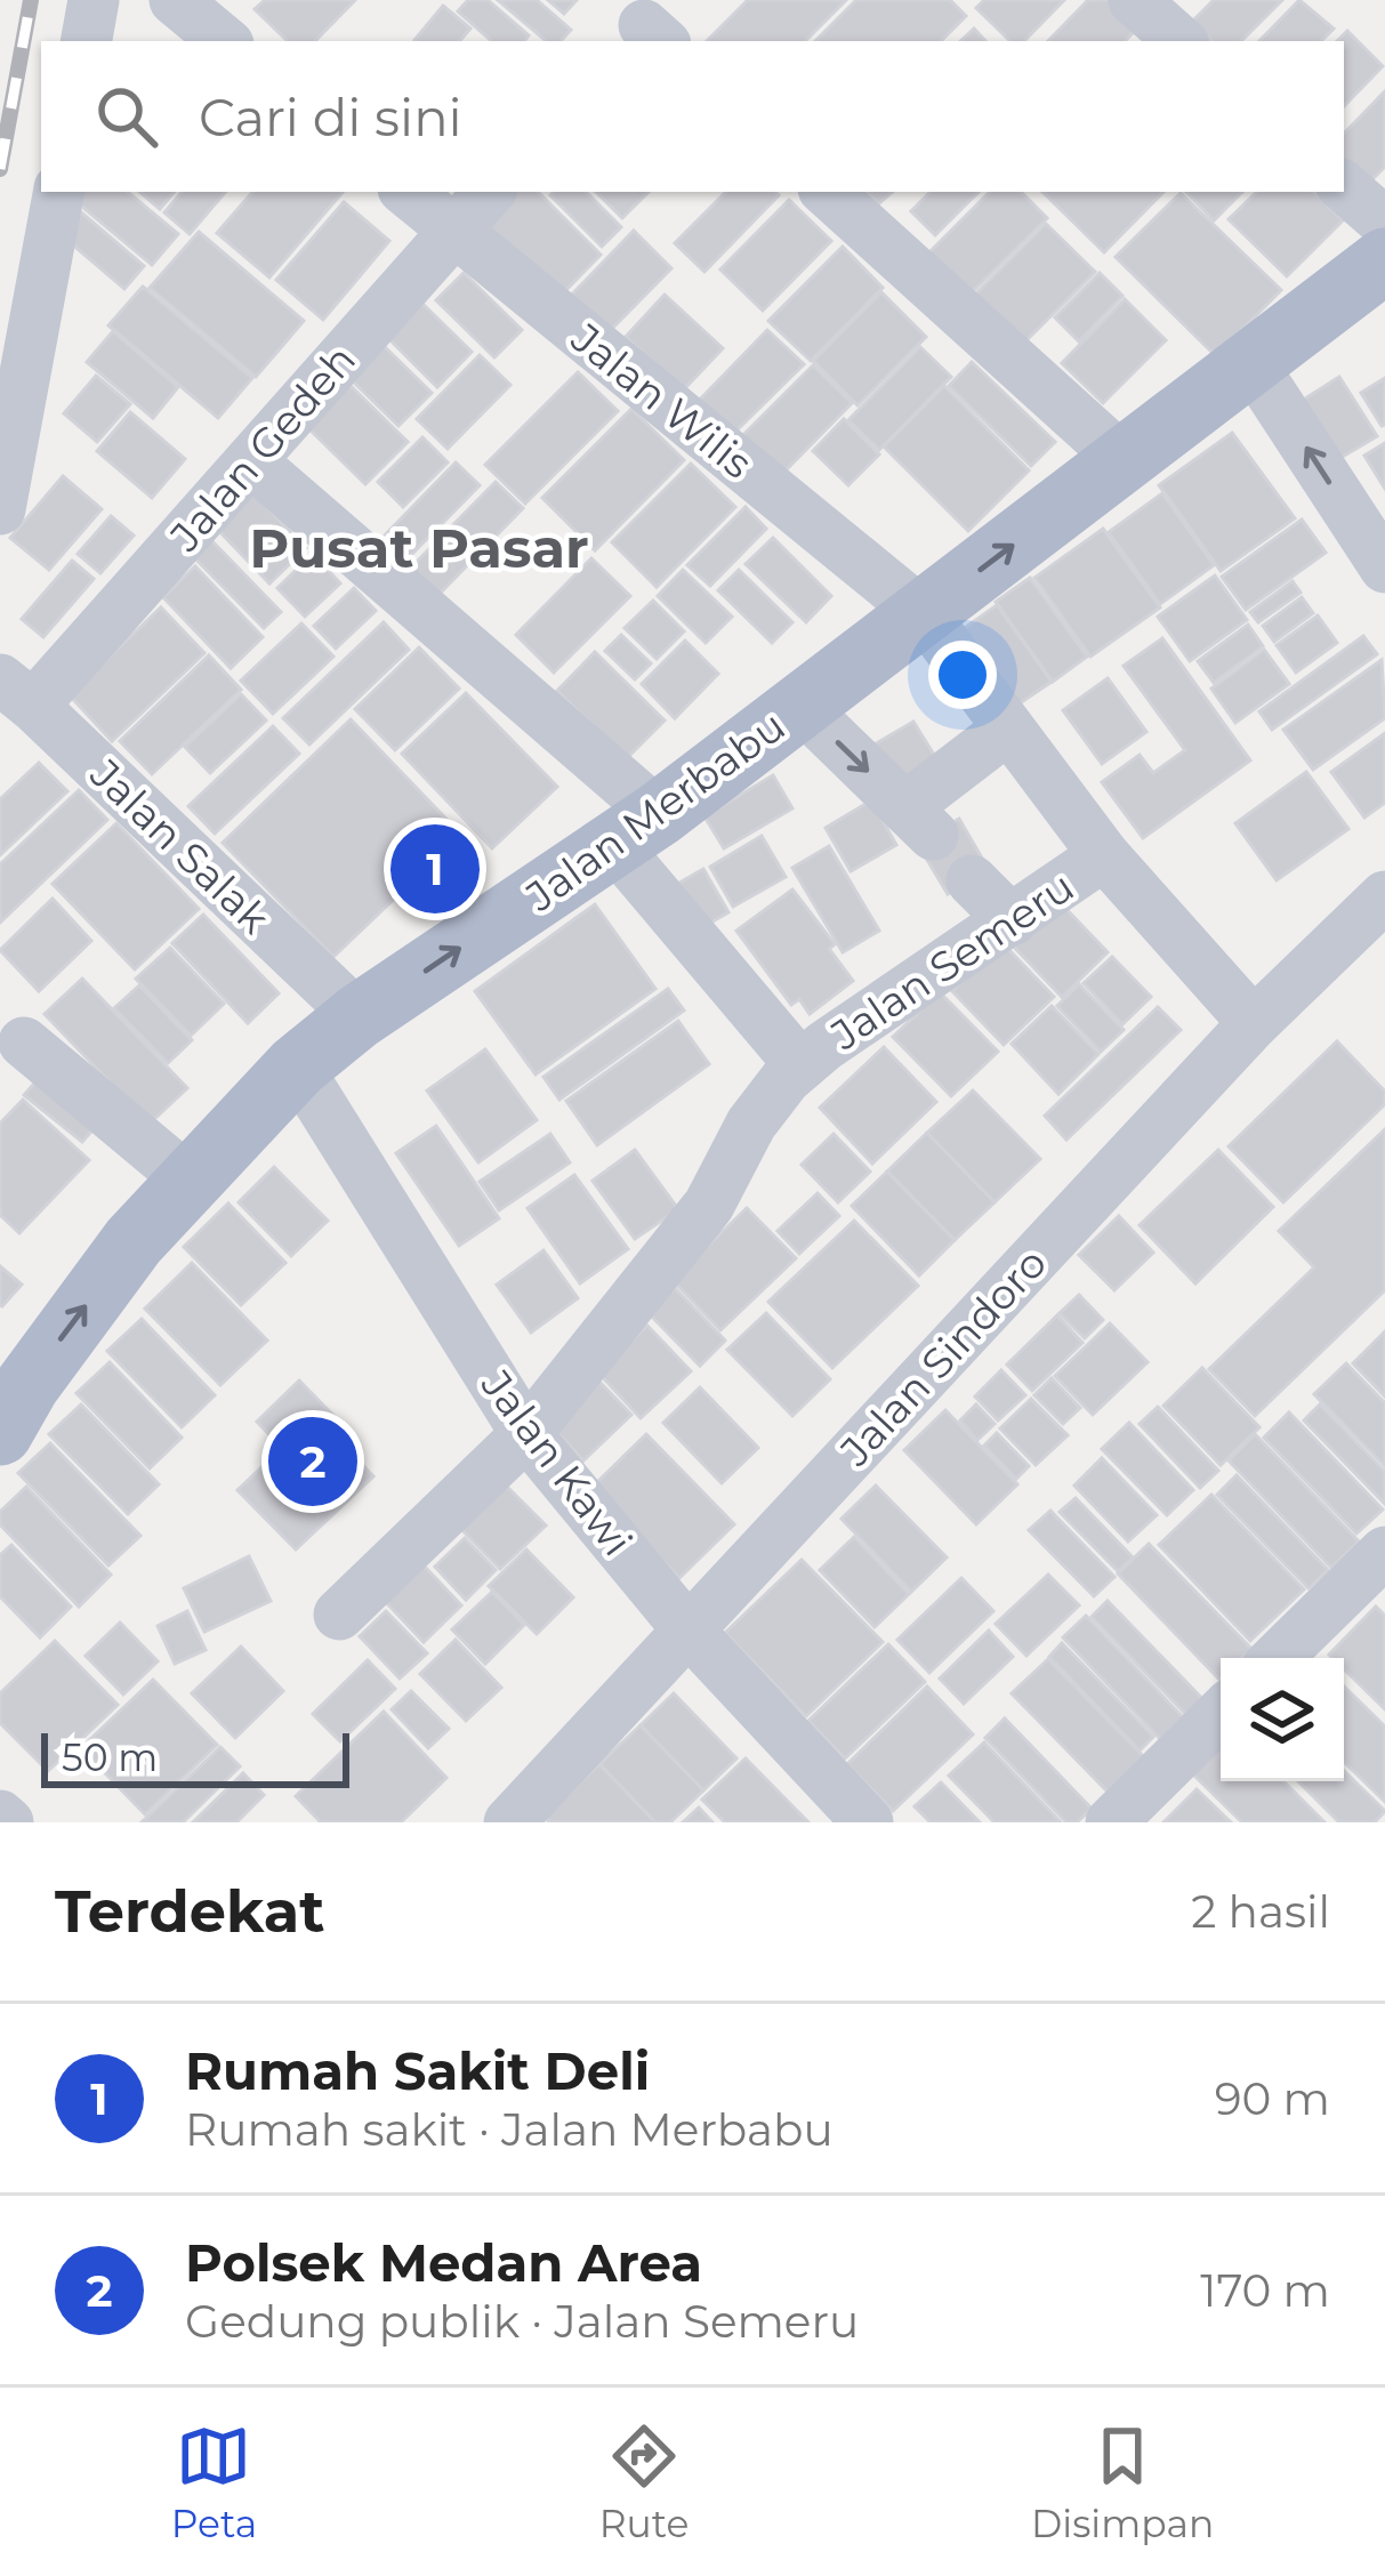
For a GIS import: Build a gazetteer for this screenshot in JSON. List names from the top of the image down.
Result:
{
  "streets": {
    "main road": ["Jalan Merbabu"],
    "street": [
      "Jalan Wilis",
      "Jalan Gedeh",
      "Jalan Salak",
      "Jalan Semeru",
      "Jalan Sindoro",
      "Jalan Kawi"
    ]
  },
  "crossings": [
    ["Jalan Wilis", "Jalan Gedeh"],
    ["Jalan Wilis", "Jalan Merbabu"],
    ["Jalan Wilis", "Jalan Semeru"],
    ["Jalan Wilis", "Jalan Sindoro"],
    ["Jalan Gedeh", "Jalan Salak"],
    ["Jalan Gedeh", "Jalan Semeru"],
    ["Jalan Merbabu", "Jalan Salak"],
    ["Jalan Merbabu", "Jalan Semeru"],
    ["Jalan Merbabu", "Jalan Kawi"],
    ["Jalan Semeru", "Jalan Kawi"],
    ["Jalan Sindoro", "Jalan Kawi"]
  ],
  "one_way": ["Jalan Merbabu"],
  "districts": ["Pusat Pasar"],
  "scale_bar": "50 m",
  "page": {
    "search": "Cari di sini",
    "pins": ["1", "2"],
    "scale": "50 m",
    "heading": ["Terdekat", "2 hasil"],
    "list": [
      {
        "mark": "1",
        "name": "Rumah Sakit Deli",
        "note": "Rumah sakit · Jalan Merbabu",
        "value": "90 m"
      },
      {
        "mark": "2",
        "name": "Polsek Medan Area",
        "note": "Gedung publik · Jalan Semeru",
        "value": "170 m"
      }
    ],
    "nav": ["Peta", "Rute", "Disimpan"]
  }
}
